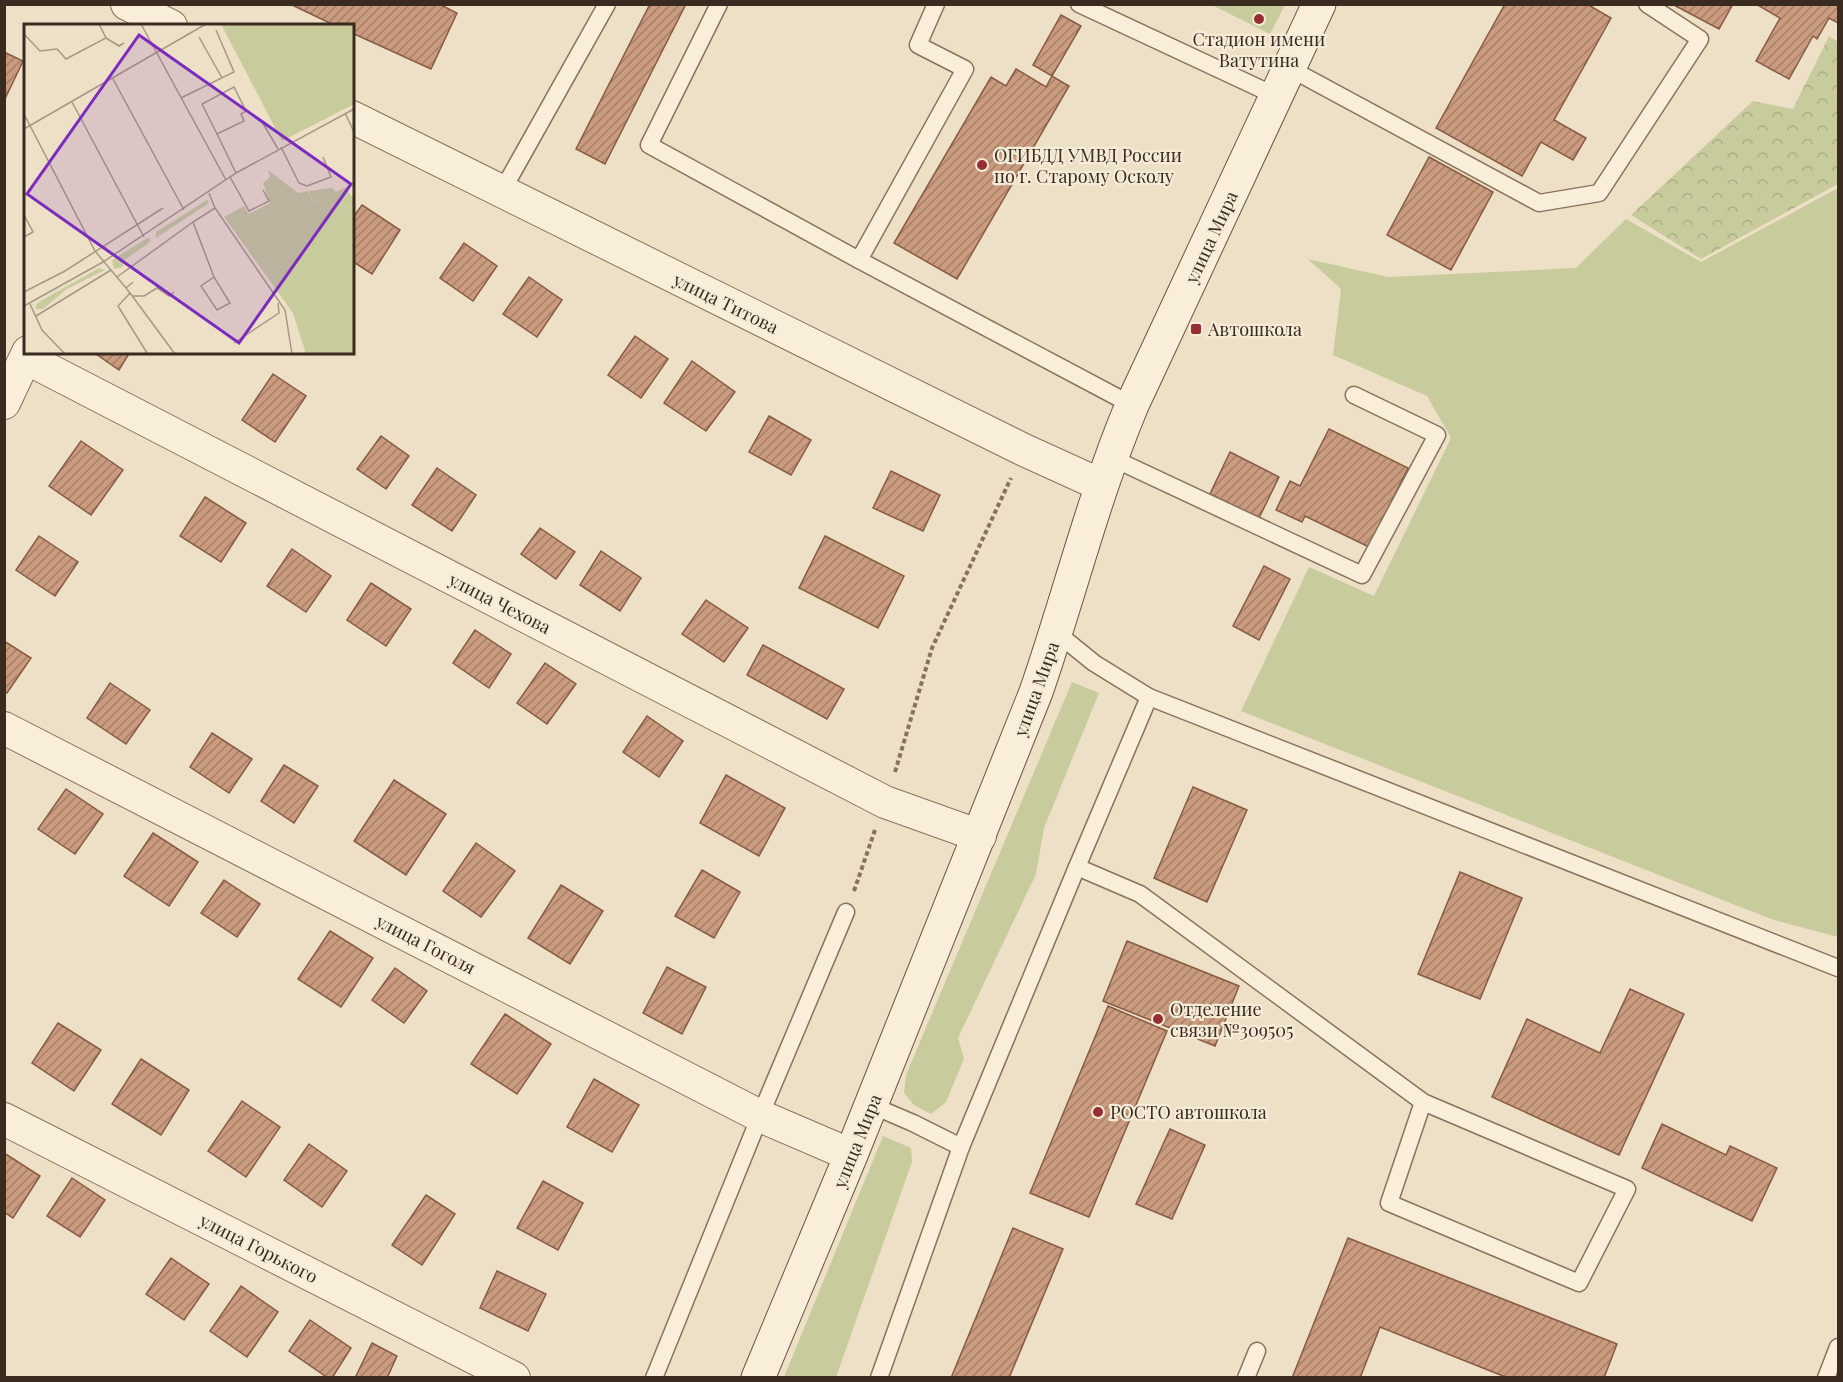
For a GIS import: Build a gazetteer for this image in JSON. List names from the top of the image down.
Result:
{
  "streets": {
    "main road": ["улица Мира"],
    "street": [
      "улица Титова",
      "улица Чехова",
      "улица Гоголя",
      "улица Горького"
    ]
  },
  "crossings": [
    ["улица Мира", "улица Титова"],
    ["улица Мира", "улица Чехова"],
    ["улица Мира", "улица Гоголя"]
  ],
  "places": {
    "other": [
      "Стадион имени Ватутина",
      "ОГИБДД УМВД России по г. Старому Осколу",
      "Отделение связи №309505",
      "РОСТО автошкола"
    ],
    "transit": ["Автошкола"]
  }
}
